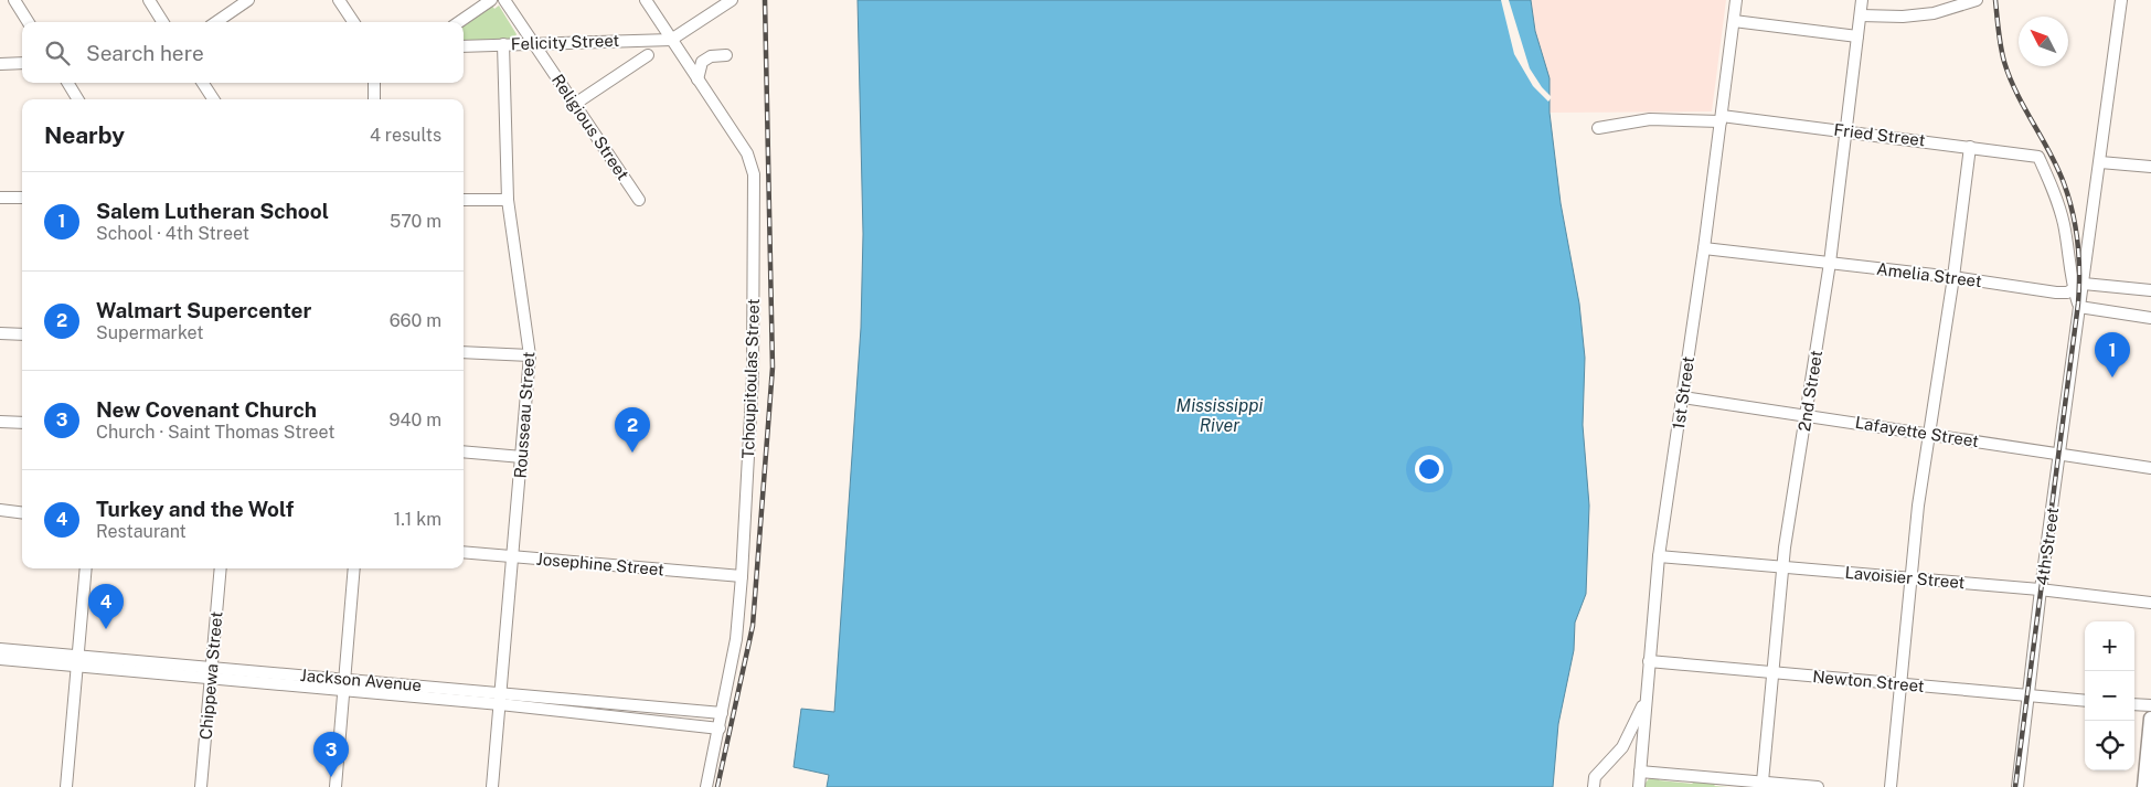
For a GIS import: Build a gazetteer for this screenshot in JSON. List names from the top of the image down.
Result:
{
  "streets": {
    "street": [
      "Felicity Street",
      "Religious Street",
      "Fried Street",
      "Amelia Street",
      "Tchoupitoulas Street",
      "2nd Street",
      "1st Street",
      "Rousseau Street",
      "Lafayette Street",
      "4th Street",
      "Josephine Street",
      "Lavoisier Street",
      "Chippewa Street",
      "Jackson Avenue",
      "Newton Street"
    ]
  },
  "crossings": [
    ["Felicity Street", "Religious Street"],
    ["Felicity Street", "Tchoupitoulas Street"],
    ["Felicity Street", "Rousseau Street"],
    ["Fried Street", "Amelia Street"],
    ["Fried Street", "2nd Street"],
    ["Fried Street", "1st Street"],
    ["Fried Street", "4th Street"],
    ["Amelia Street", "2nd Street"],
    ["Amelia Street", "1st Street"],
    ["Amelia Street", "4th Street"],
    ["Tchoupitoulas Street", "Josephine Street"],
    ["Tchoupitoulas Street", "Jackson Avenue"],
    ["2nd Street", "Lafayette Street"],
    ["2nd Street", "Lavoisier Street"],
    ["2nd Street", "Newton Street"],
    ["1st Street", "Lafayette Street"],
    ["1st Street", "Lavoisier Street"],
    ["1st Street", "Newton Street"],
    ["Rousseau Street", "Josephine Street"],
    ["Rousseau Street", "Jackson Avenue"],
    ["Lafayette Street", "4th Street"],
    ["4th Street", "Lavoisier Street"],
    ["4th Street", "Newton Street"],
    ["Chippewa Street", "Jackson Avenue"]
  ],
  "water": ["Mississippi River"],
  "north": "top left",
  "page": {
    "search": "Search here",
    "heading": ["Nearby", "4 results"],
    "list": [
      {
        "mark": "1",
        "name": "Salem Lutheran School",
        "note": "School · 4th Street",
        "value": "570 m"
      },
      {
        "mark": "2",
        "name": "Walmart Supercenter",
        "note": "Supermarket",
        "value": "660 m"
      },
      {
        "mark": "3",
        "name": "New Covenant Church",
        "note": "Church · Saint Thomas Street",
        "value": "940 m"
      },
      {
        "mark": "4",
        "name": "Turkey and the Wolf",
        "note": "Restaurant",
        "value": "1.1 km"
      }
    ],
    "pins": [
      "1",
      "2",
      "4",
      "3"
    ],
    "map_buttons": ["+", "−"]
  }
}
